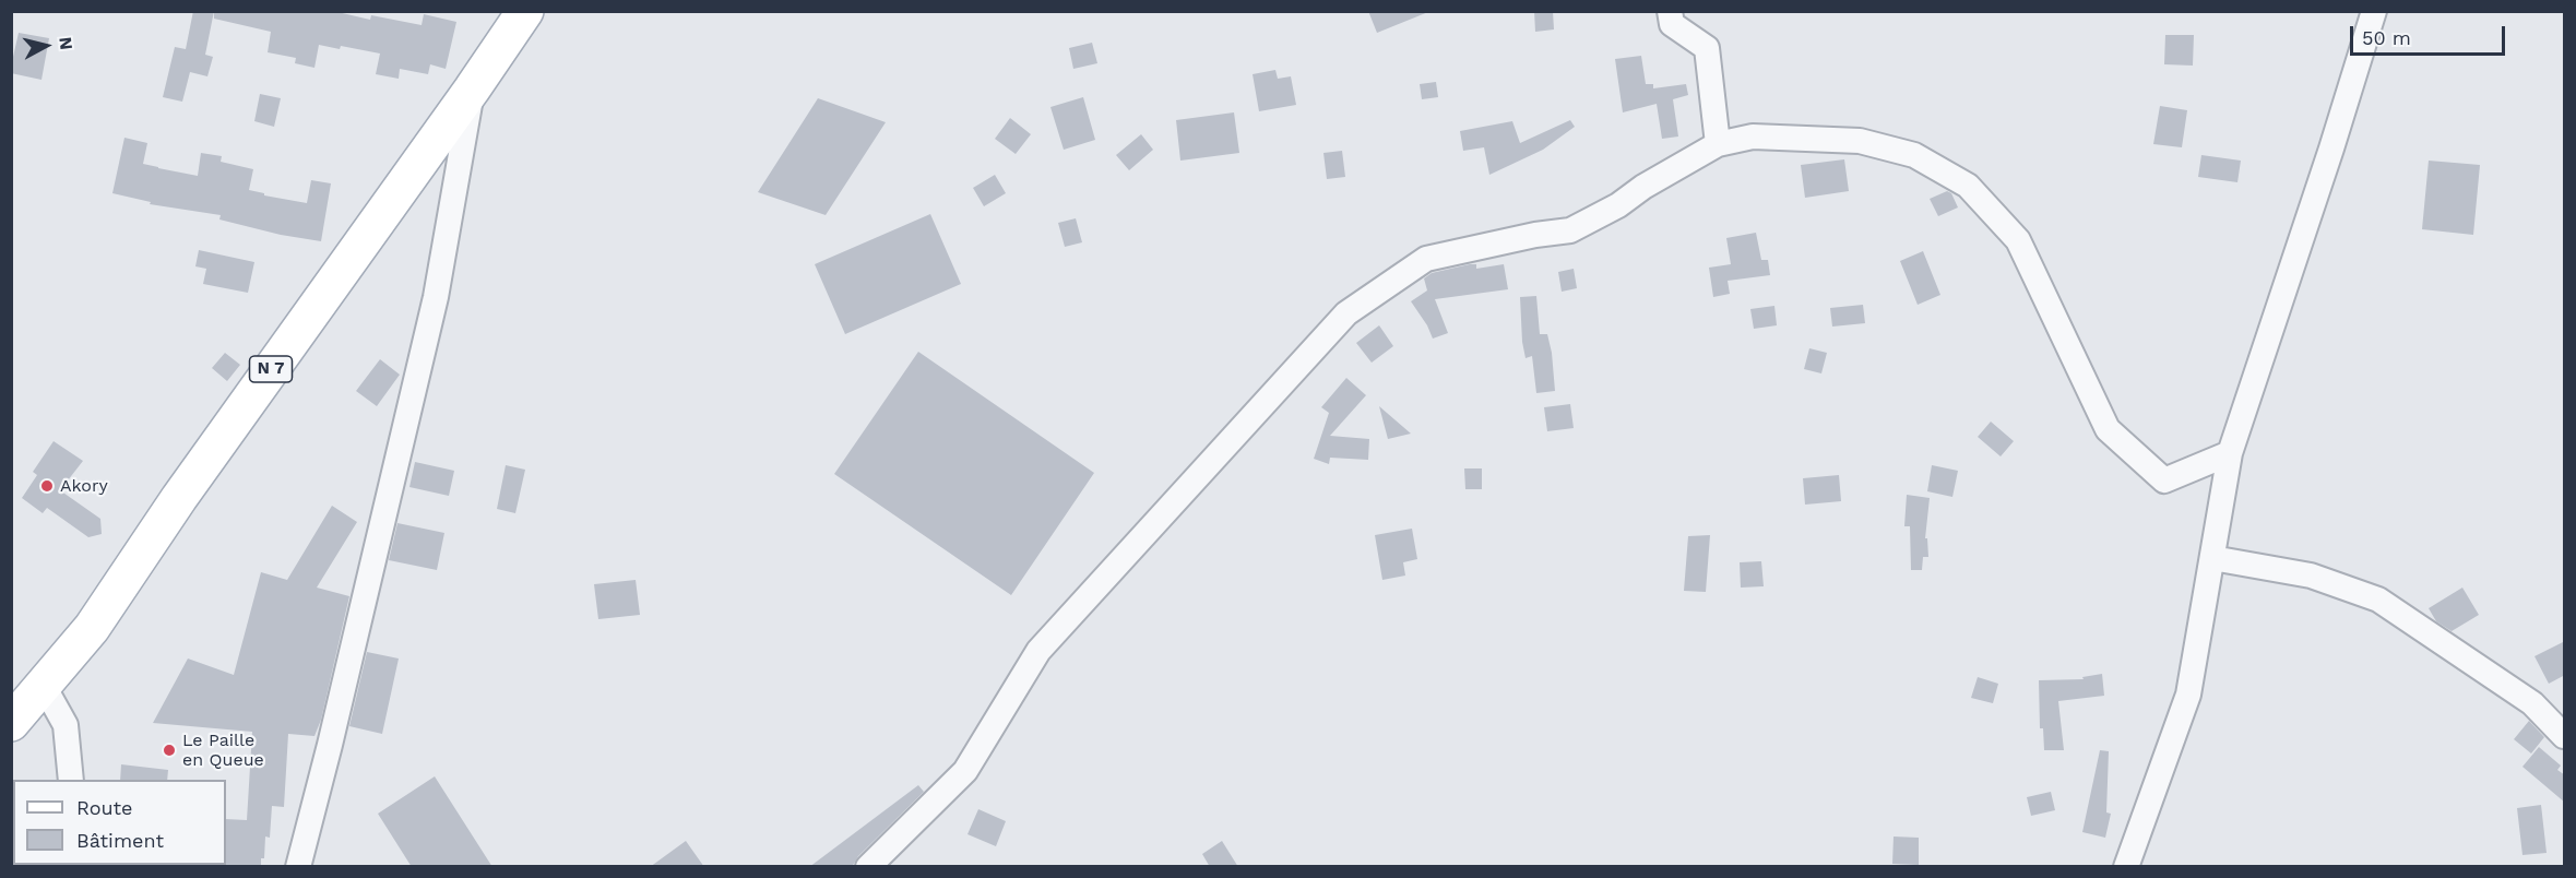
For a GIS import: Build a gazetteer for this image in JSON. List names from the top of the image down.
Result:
{
  "streets": {
    "main road": ["N 7"]
  },
  "places": ["Akory", "Le Paille en Queue"],
  "legend": ["Route", "Bâtiment"],
  "scale_bar": "50 m",
  "north": "right"
}
